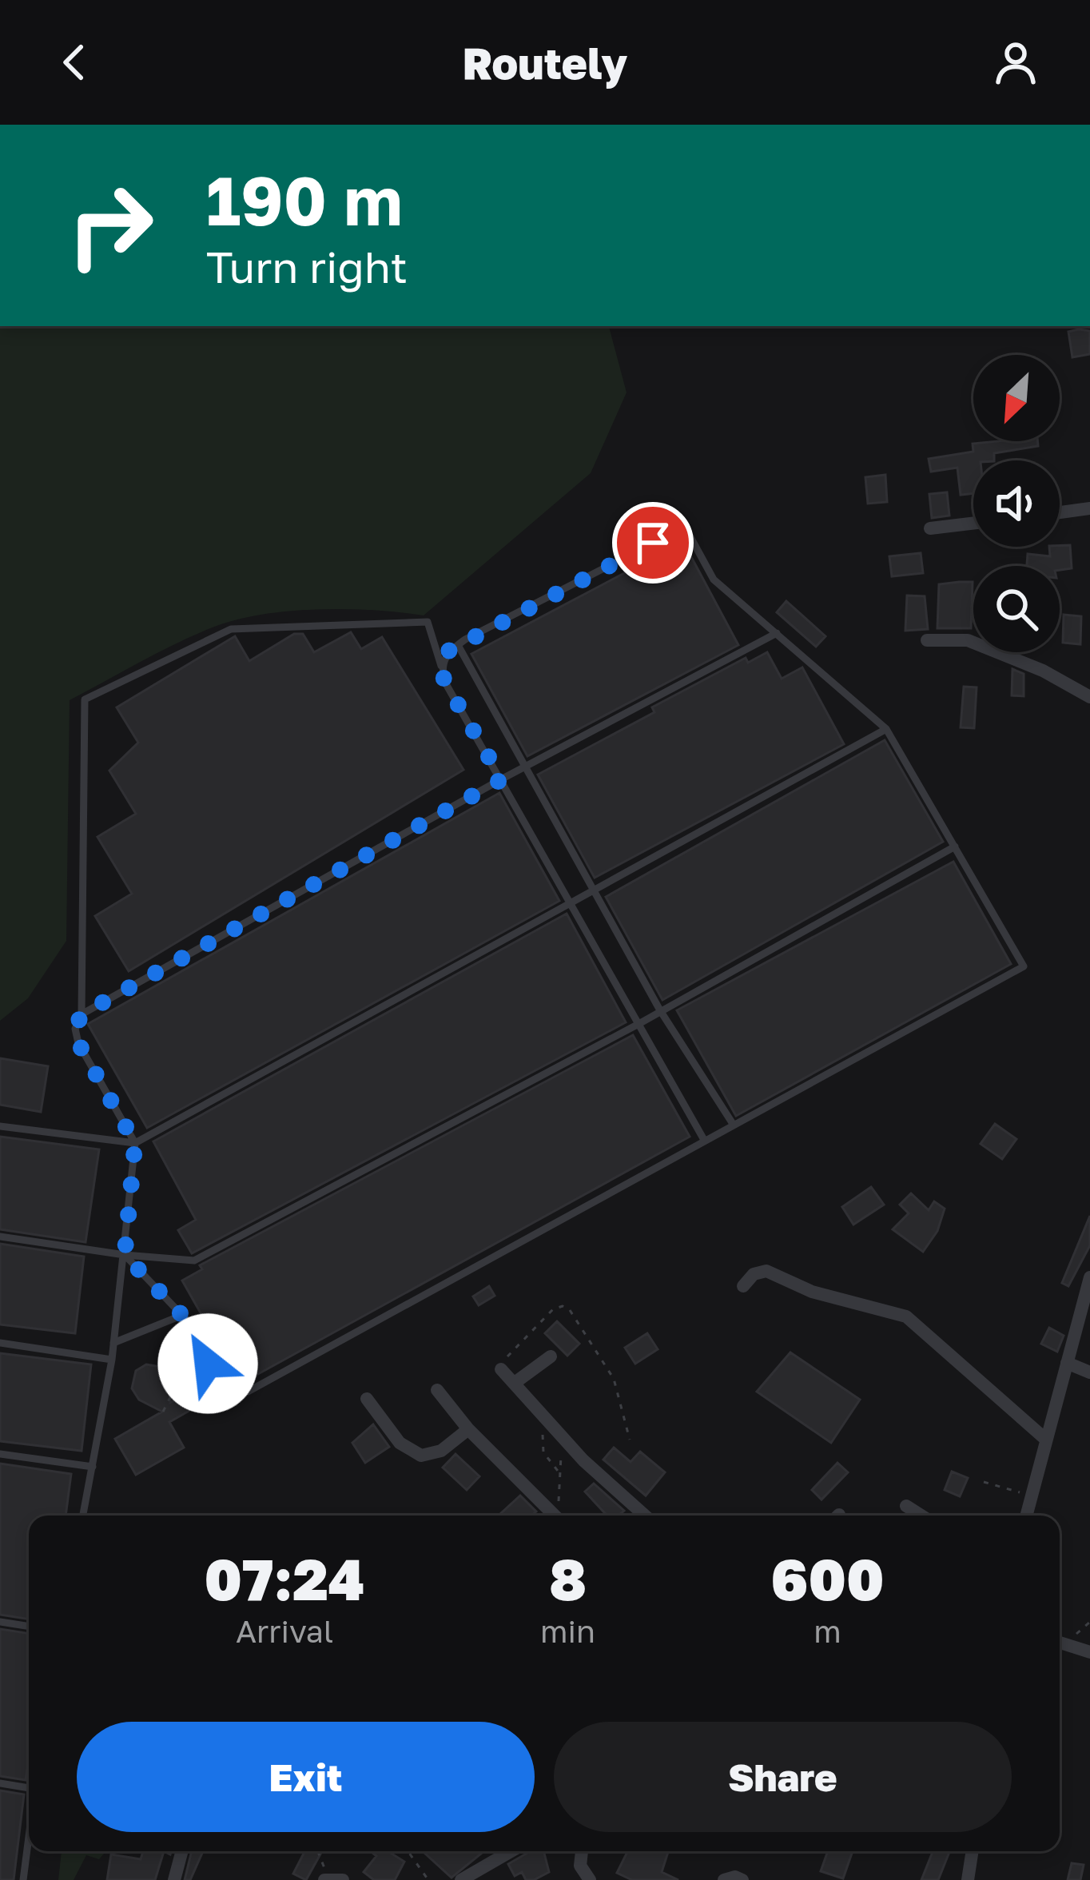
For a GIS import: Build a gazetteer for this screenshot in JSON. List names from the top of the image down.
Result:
{
  "north": "bottom left",
  "page": {
    "header": "Routely",
    "turn": ["190 m", "Turn right"],
    "eta": [
      "07:24",
      "Arrival",
      "8",
      "min",
      "600",
      "m"
    ],
    "buttons": ["Exit", "Share"]
  }
}
